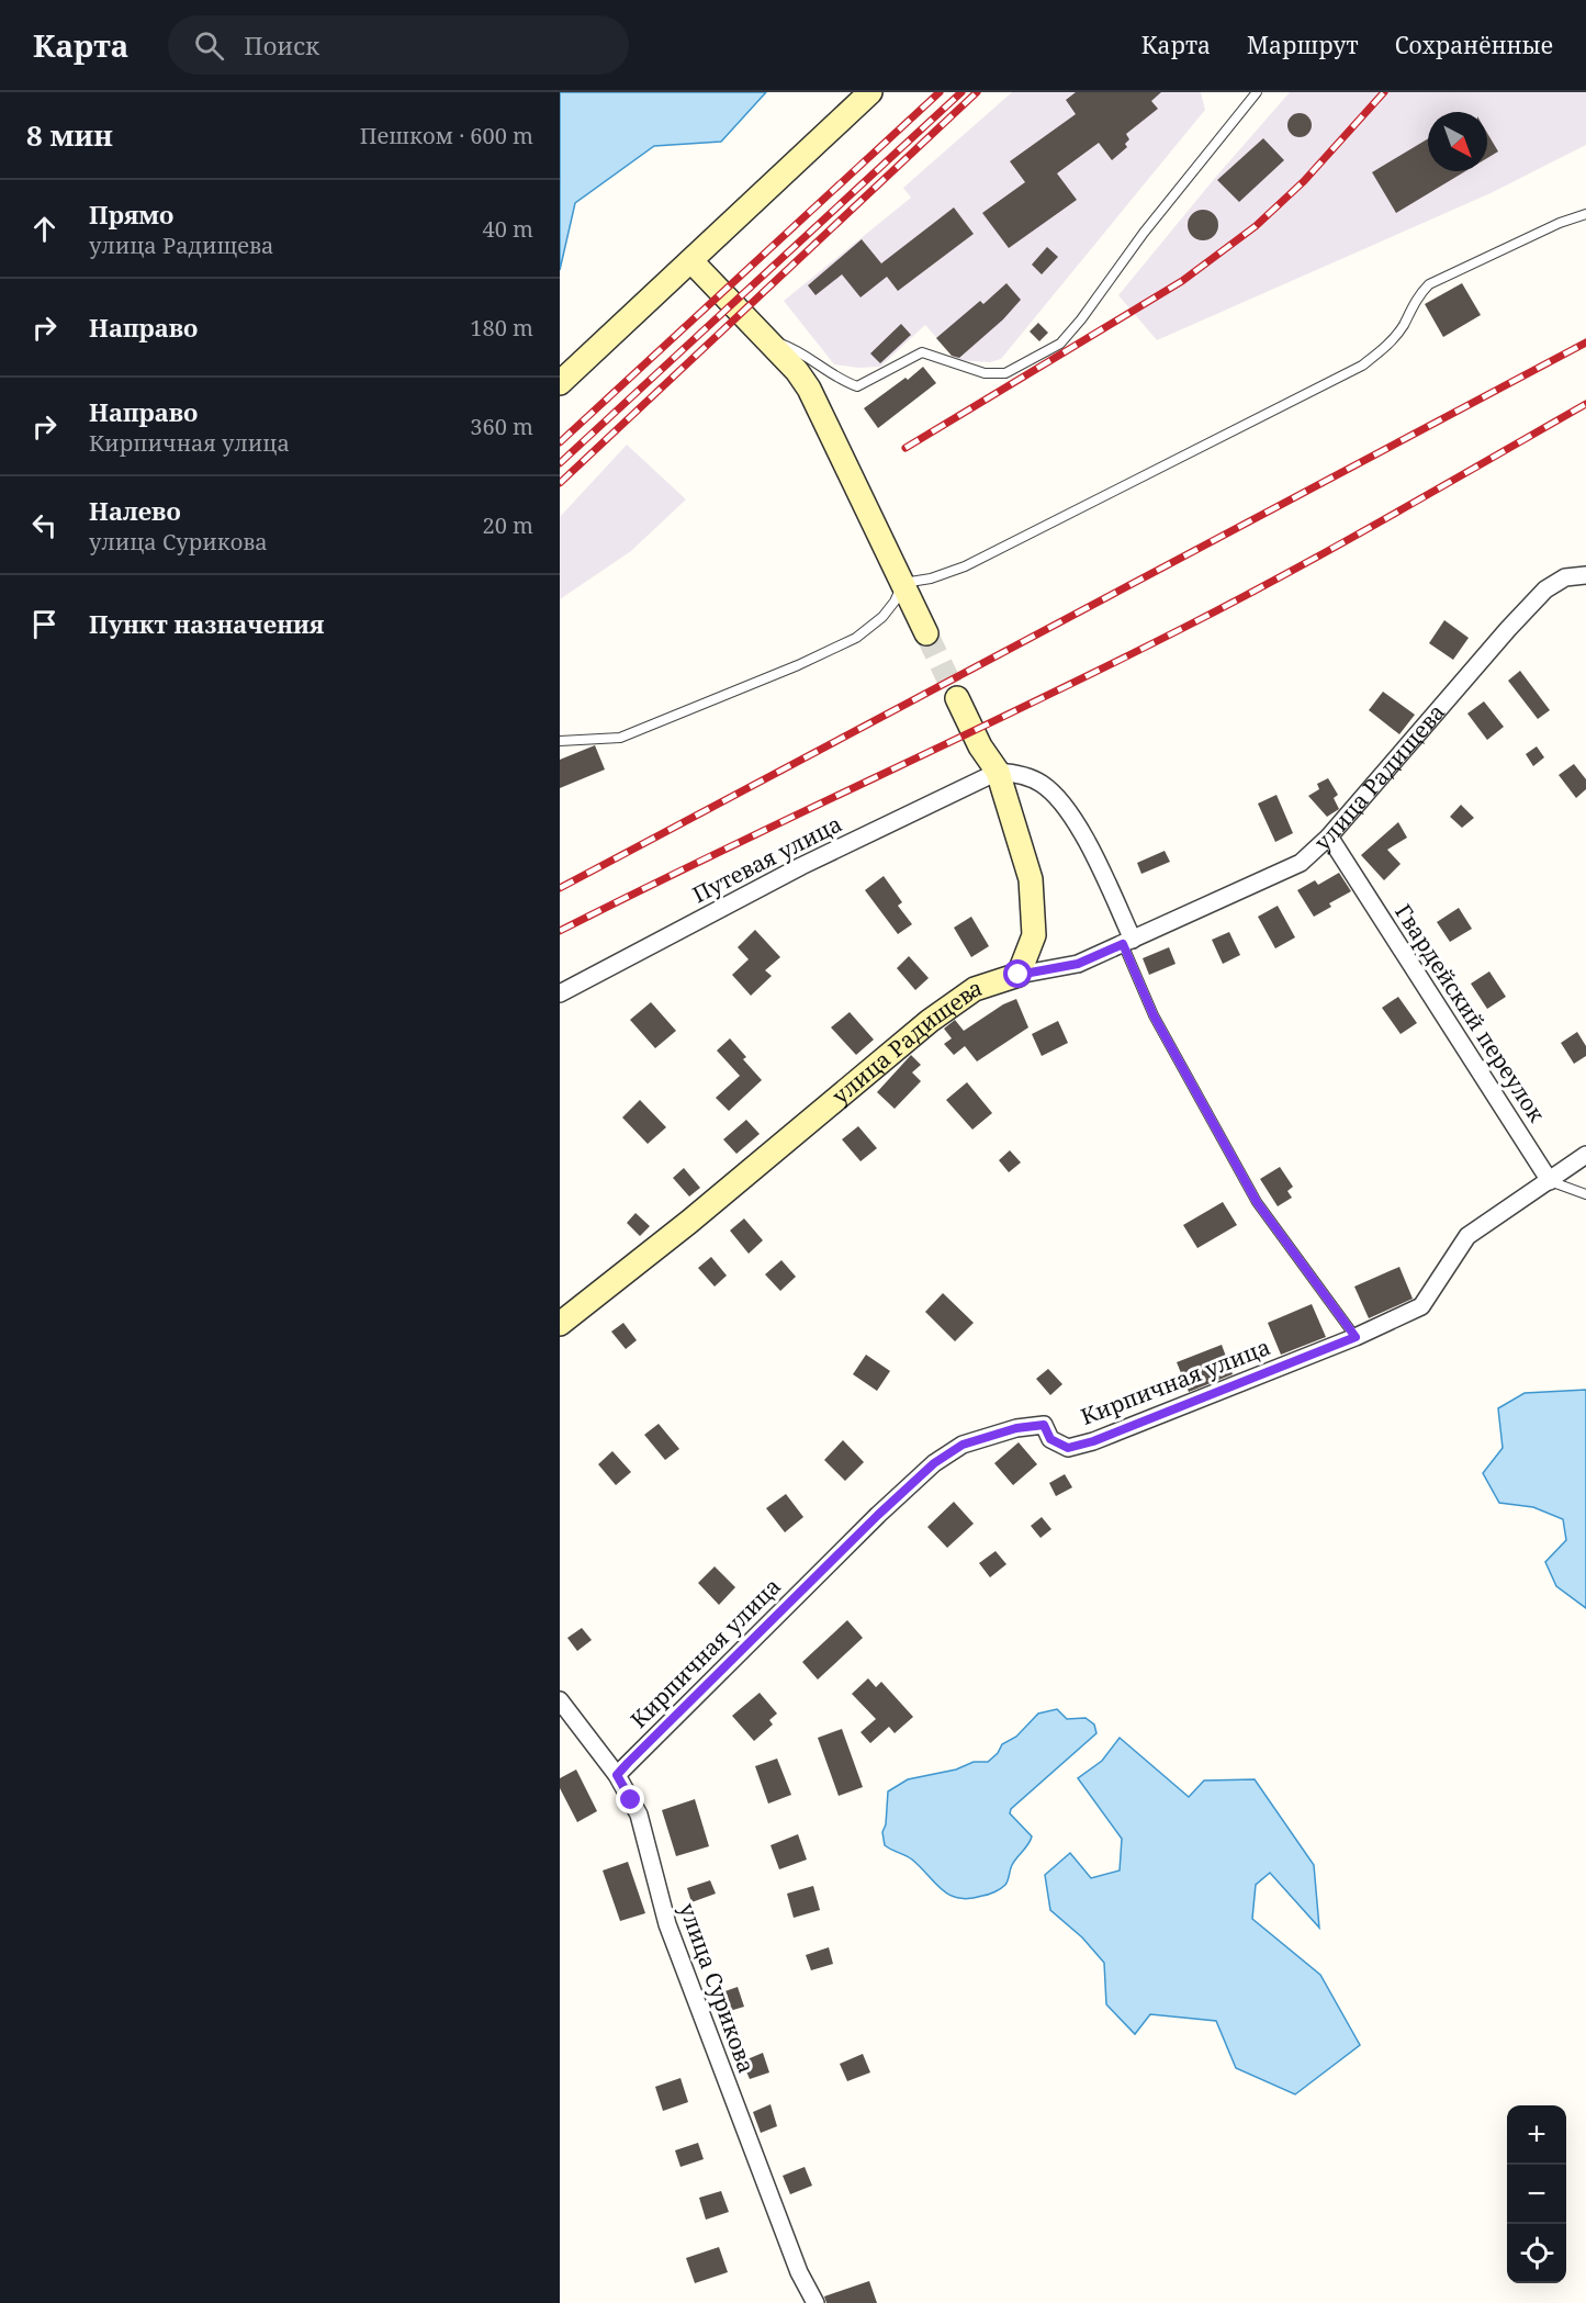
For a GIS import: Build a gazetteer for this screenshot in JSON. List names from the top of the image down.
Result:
{
  "streets": {
    "street": [
      "улица Радищева",
      "Путевая улица",
      "Гвардейский переулок",
      "Кирпичная улица",
      "улица Сурикова"
    ]
  },
  "crossings": [
    ["улица Радищева", "Гвардейский переулок"],
    ["Гвардейский переулок", "Кирпичная улица"],
    ["Кирпичная улица", "улица Сурикова"]
  ],
  "north": "bottom right",
  "page": {
    "header": "Карта",
    "search": "Поиск",
    "nav": ["Карта", "Маршрут", "Сохранённые"],
    "heading": ["8 мин", "Пешком · 600 m"],
    "list": [
      ["Прямо", "улица Радищева", "40 m"],
      ["Направо", "180 m"],
      ["Направо", "Кирпичная улица", "360 m"],
      ["Налево", "улица Сурикова", "20 m"],
      "Пункт назначения"
    ],
    "map_buttons": ["+", "−"]
  }
}
